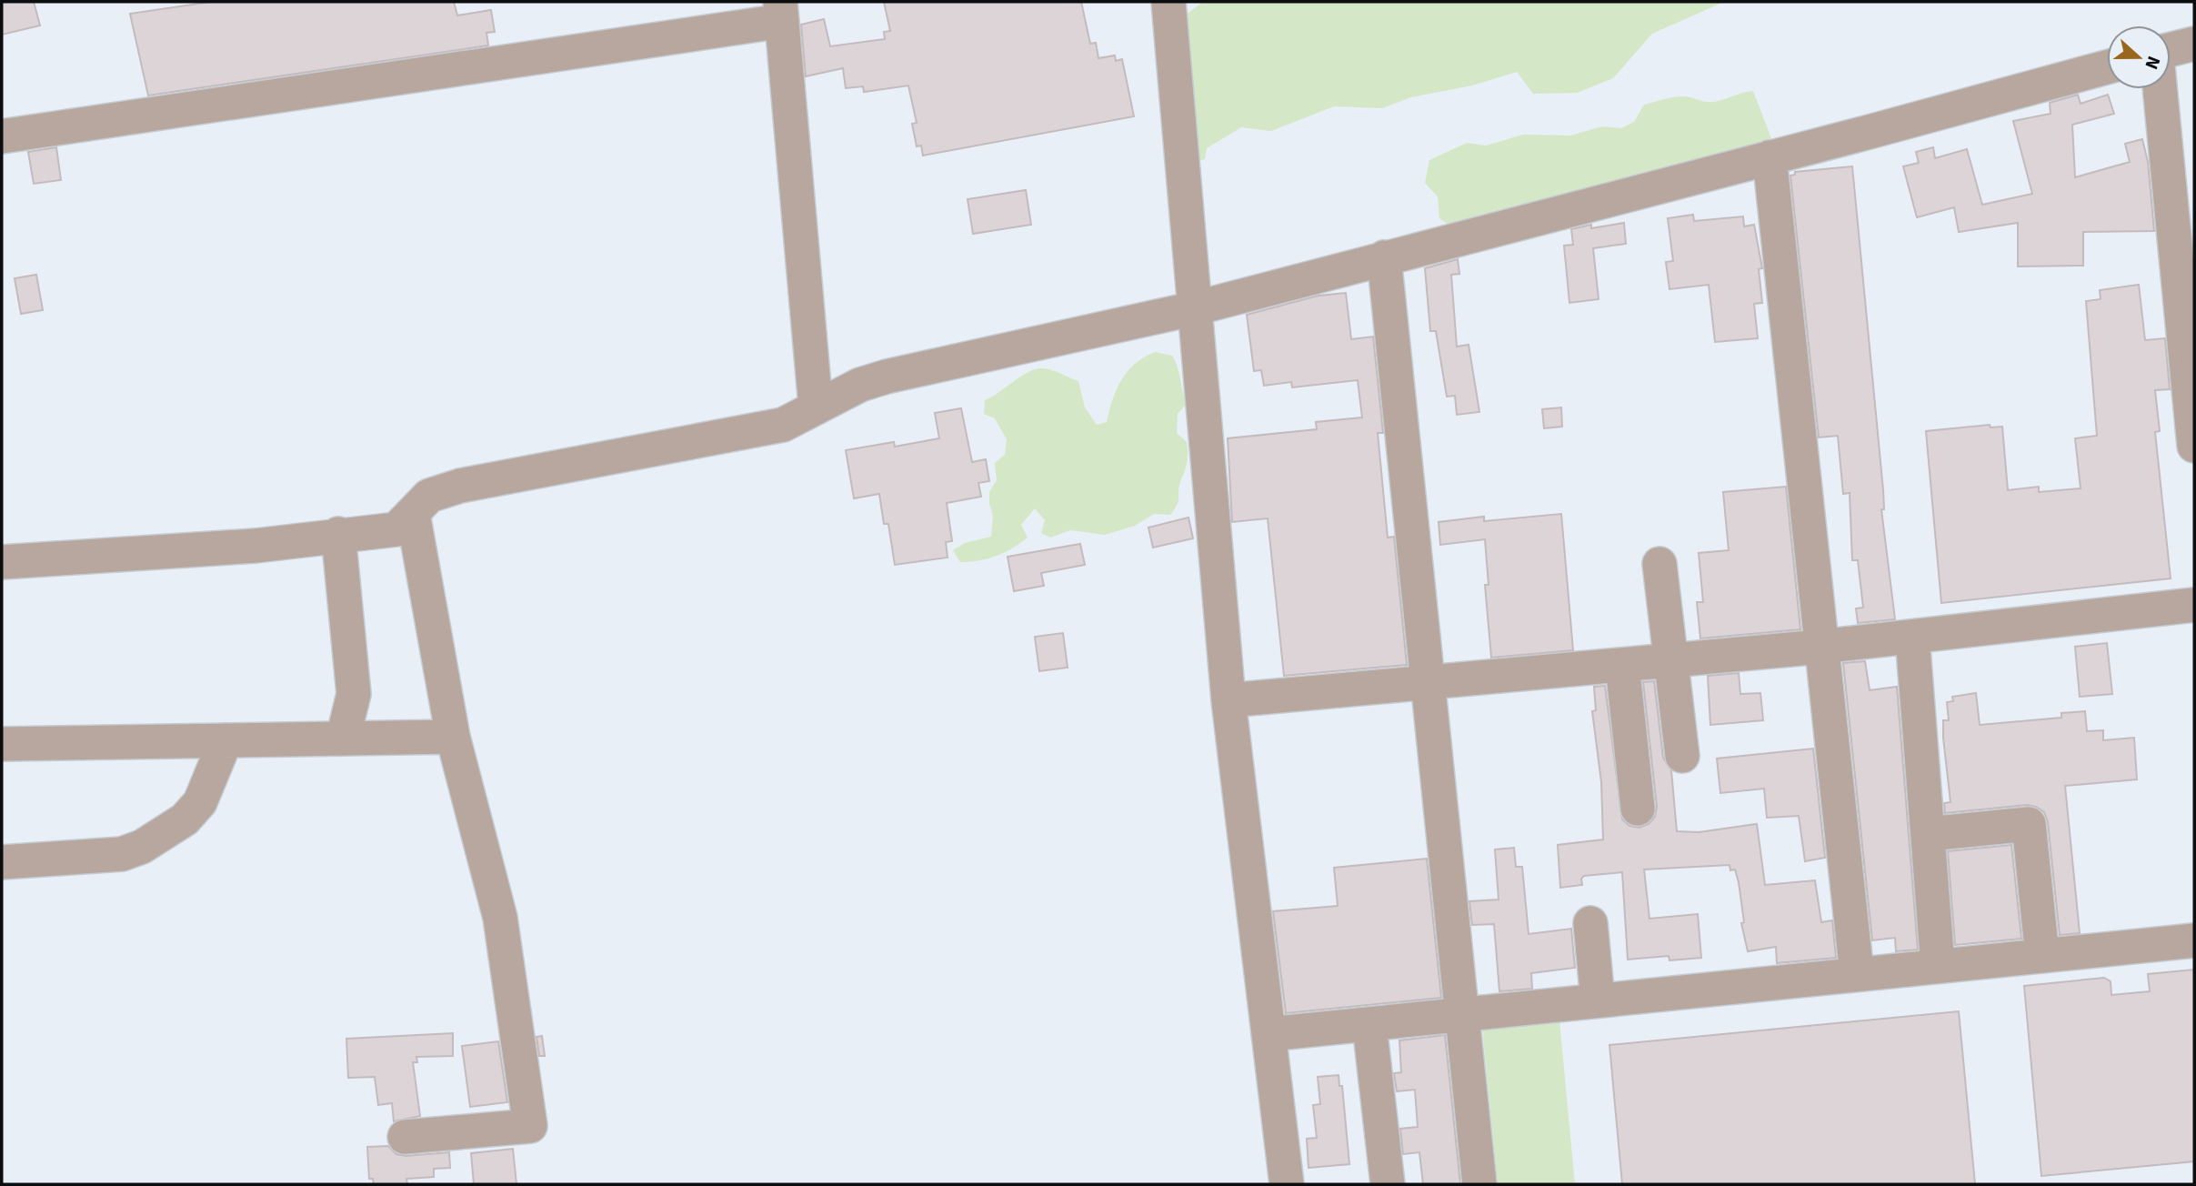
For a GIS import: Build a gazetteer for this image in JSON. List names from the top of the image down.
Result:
{
  "north": "right"
}
